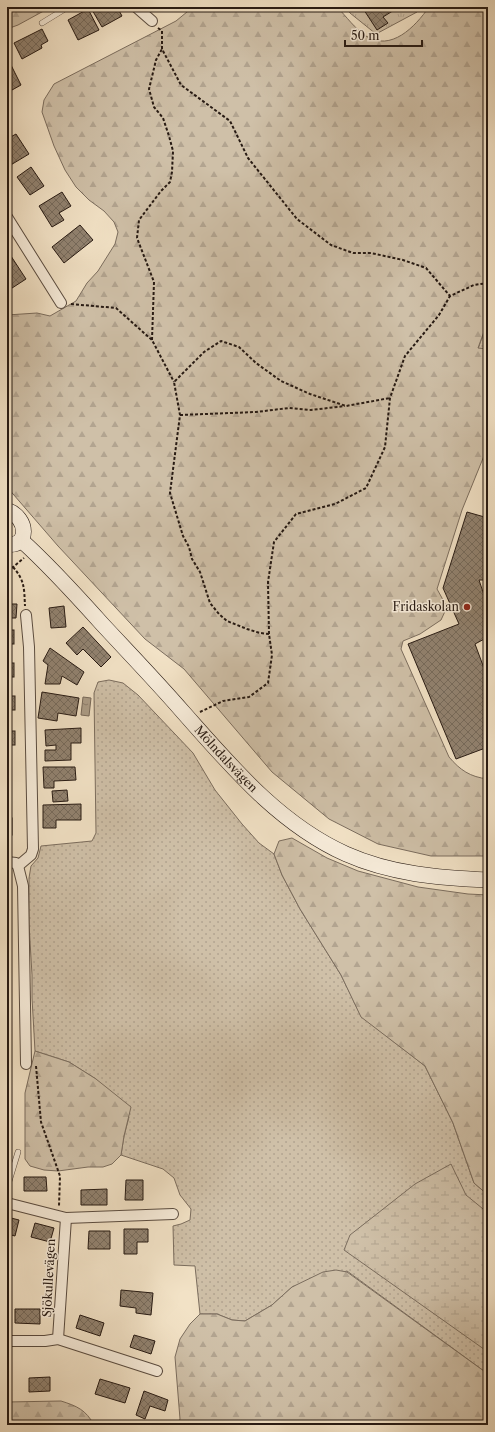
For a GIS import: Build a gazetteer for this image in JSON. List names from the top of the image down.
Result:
{
  "streets": {
    "street": ["Mölndalsvägen", "Sjökullevägen"]
  },
  "places": ["Fridaskolan"],
  "scale_bar": "50 m"
}
